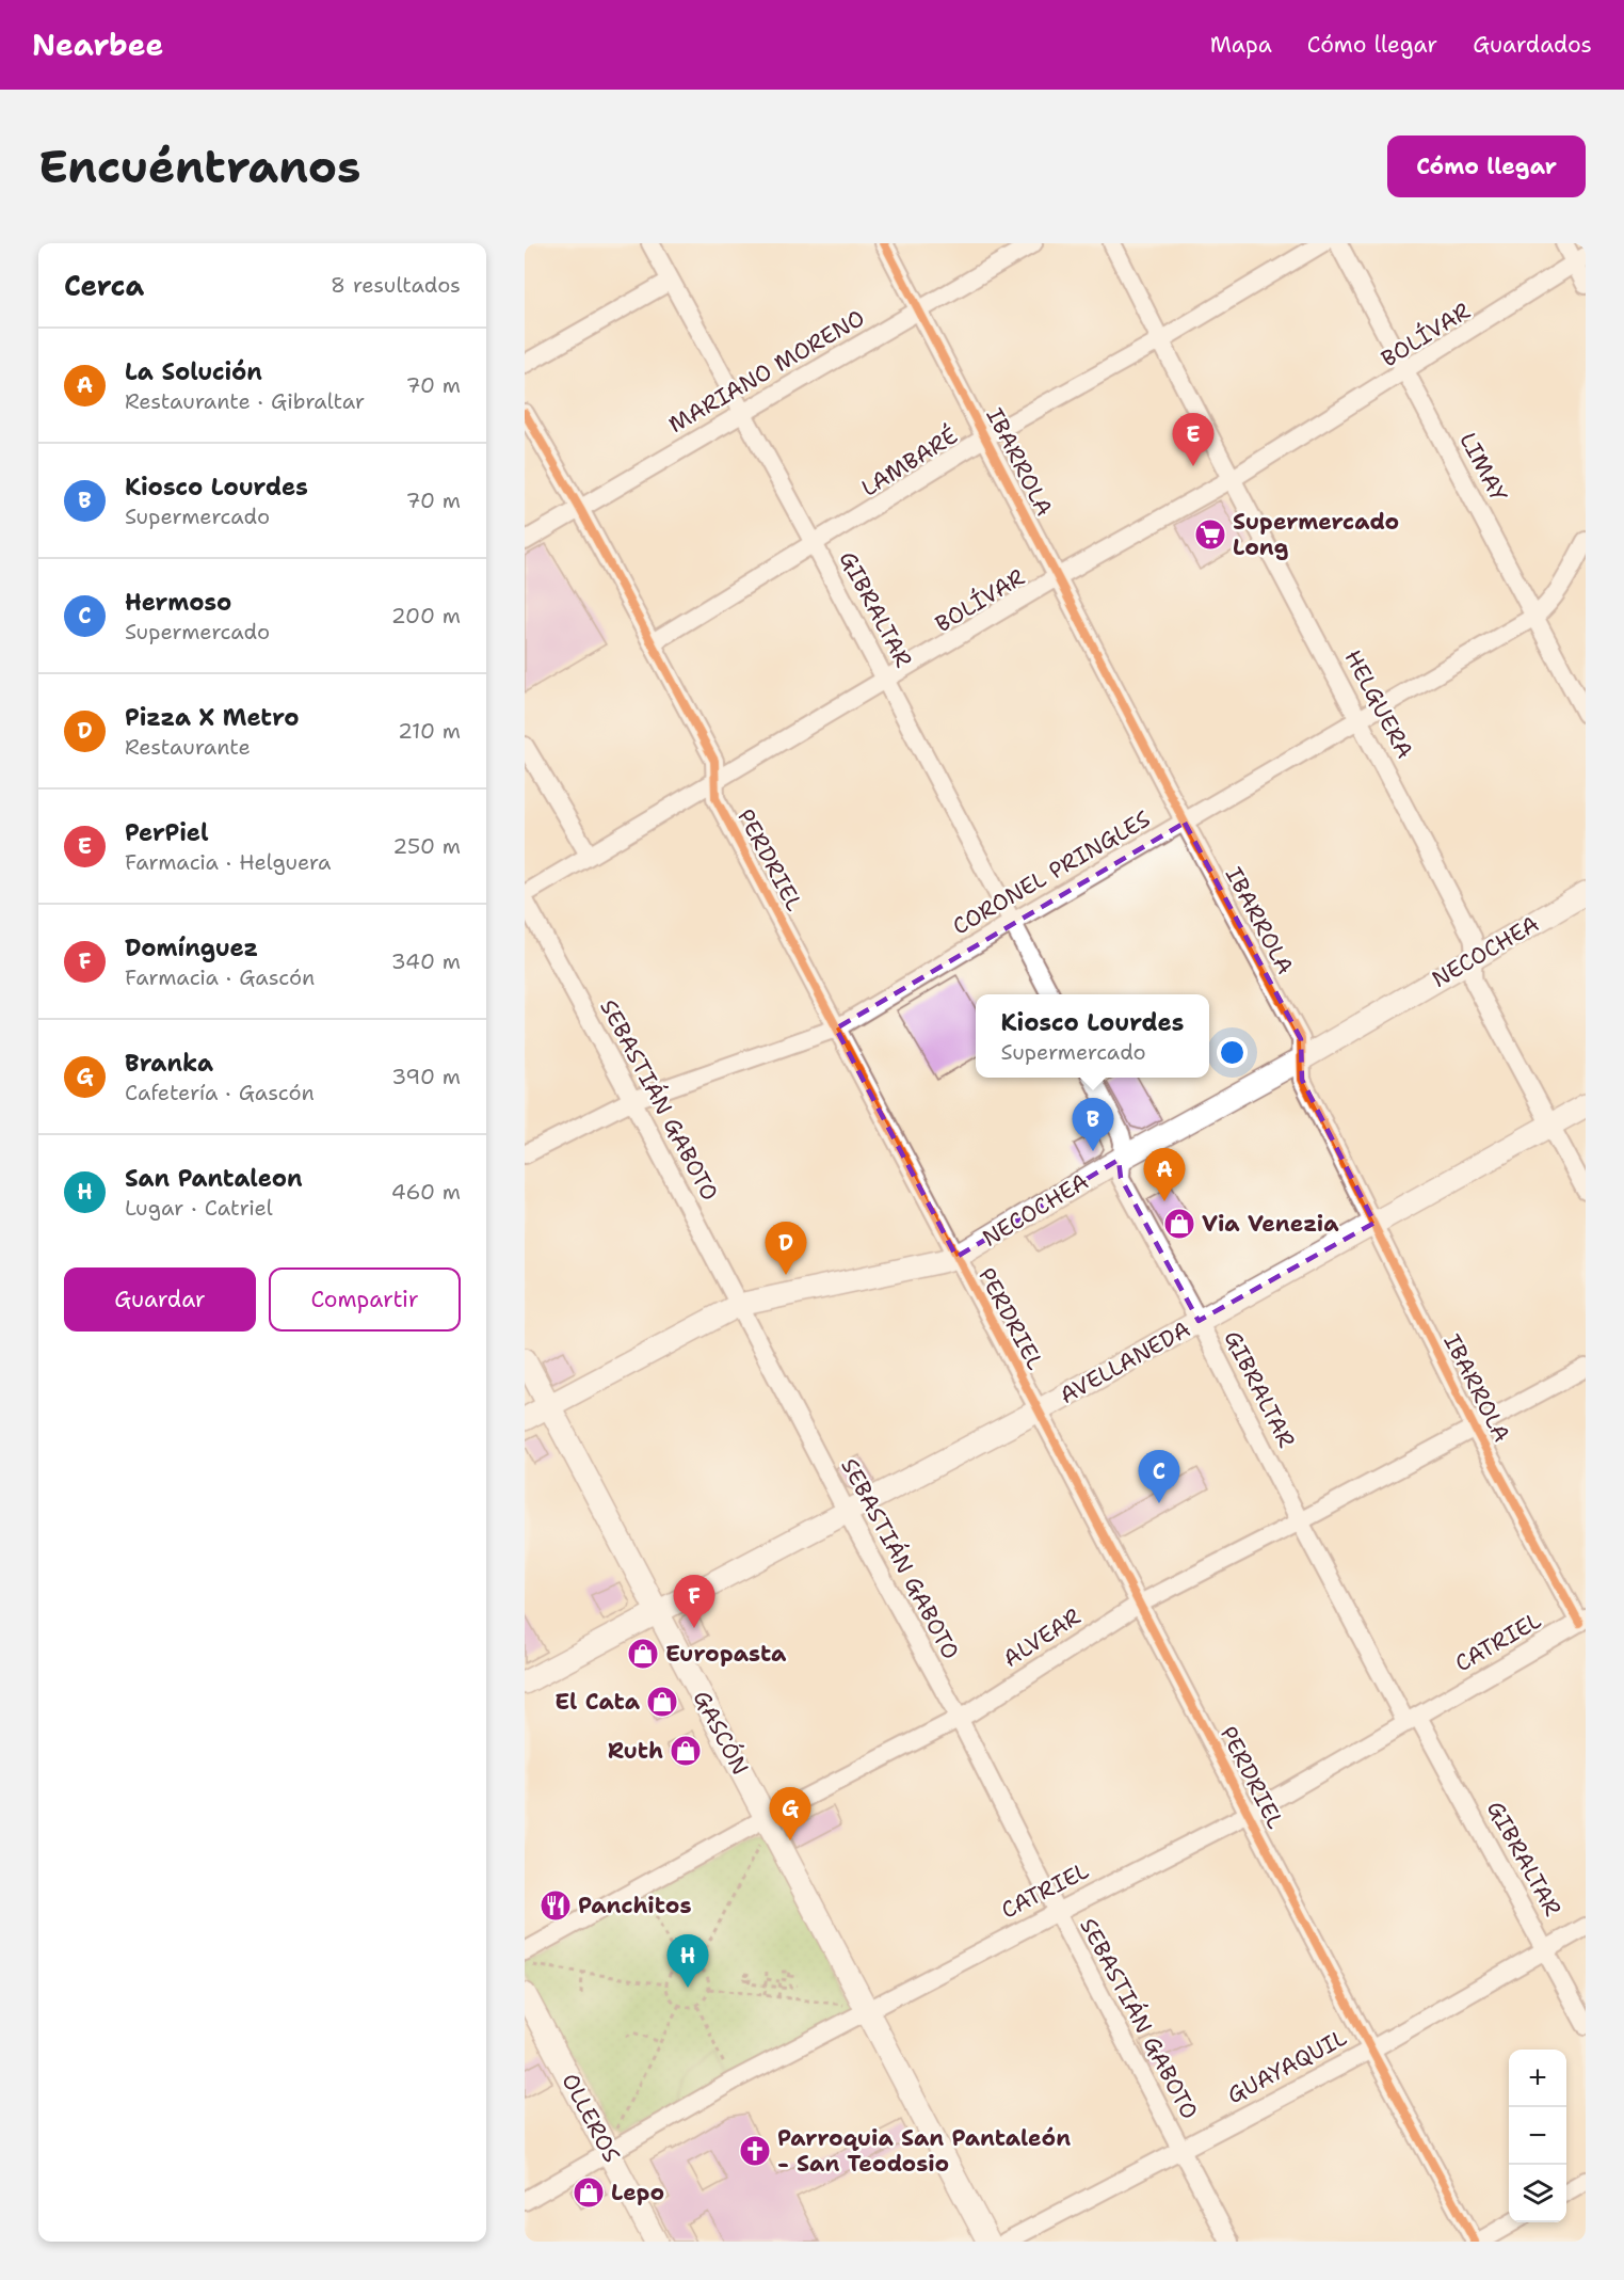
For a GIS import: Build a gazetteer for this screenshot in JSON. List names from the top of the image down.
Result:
{
  "streets": {
    "street": [
      "BOLÍVAR",
      "MARIANO MORENO",
      "LAMBARÉ",
      "IBARROLA",
      "LIMAY",
      "GIBRALTAR",
      "HELGUERA",
      "PERDRIEL",
      "CORONEL PRINGLES",
      "NECOCHEA",
      "SEBASTIÁN GABOTO",
      "AVELLANEDA",
      "ALVEAR",
      "CATRIEL",
      "GASCÓN",
      "GUAYAQUIL",
      "OLLEROS"
    ]
  },
  "crossings": [
    ["BOLÍVAR", "IBARROLA"],
    ["BOLÍVAR", "LIMAY"],
    ["BOLÍVAR", "GIBRALTAR"],
    ["BOLÍVAR", "HELGUERA"],
    ["BOLÍVAR", "PERDRIEL"],
    ["MARIANO MORENO", "IBARROLA"],
    ["MARIANO MORENO", "GIBRALTAR"],
    ["MARIANO MORENO", "PERDRIEL"],
    ["LAMBARÉ", "IBARROLA"],
    ["LAMBARÉ", "GIBRALTAR"],
    ["LAMBARÉ", "HELGUERA"],
    ["LAMBARÉ", "PERDRIEL"],
    ["IBARROLA", "CORONEL PRINGLES"],
    ["IBARROLA", "NECOCHEA"],
    ["IBARROLA", "AVELLANEDA"],
    ["IBARROLA", "ALVEAR"],
    ["IBARROLA", "CATRIEL"],
    ["LIMAY", "CORONEL PRINGLES"],
    ["GIBRALTAR", "CORONEL PRINGLES"],
    ["GIBRALTAR", "NECOCHEA"],
    ["GIBRALTAR", "AVELLANEDA"],
    ["GIBRALTAR", "ALVEAR"],
    ["GIBRALTAR", "CATRIEL"],
    ["GIBRALTAR", "GUAYAQUIL"],
    ["HELGUERA", "CORONEL PRINGLES"],
    ["HELGUERA", "NECOCHEA"],
    ["HELGUERA", "AVELLANEDA"],
    ["PERDRIEL", "CORONEL PRINGLES"],
    ["PERDRIEL", "NECOCHEA"],
    ["PERDRIEL", "AVELLANEDA"],
    ["PERDRIEL", "ALVEAR"],
    ["PERDRIEL", "CATRIEL"],
    ["PERDRIEL", "GUAYAQUIL"],
    ["CORONEL PRINGLES", "SEBASTIÁN GABOTO"],
    ["NECOCHEA", "SEBASTIÁN GABOTO"],
    ["NECOCHEA", "GASCÓN"],
    ["SEBASTIÁN GABOTO", "AVELLANEDA"],
    ["SEBASTIÁN GABOTO", "ALVEAR"],
    ["SEBASTIÁN GABOTO", "CATRIEL"],
    ["SEBASTIÁN GABOTO", "GUAYAQUIL"],
    ["AVELLANEDA", "GASCÓN"],
    ["ALVEAR", "GASCÓN"],
    ["CATRIEL", "GASCÓN"],
    ["CATRIEL", "OLLEROS"]
  ],
  "places": {
    "supermarket": ["Supermercado Long"],
    "shop": [
      "Via Venezia",
      "Europasta",
      "El Cata",
      "Ruth",
      "Lepo"
    ],
    "restaurant": ["Panchitos"],
    "church": ["Parroquia San Pantaleón - San Teodosio"]
  },
  "page": {
    "header": "Nearbee",
    "nav": ["Mapa", "Cómo llegar", "Guardados"],
    "buttons": [
      "Cómo llegar",
      ["Guardar", "Compartir"]
    ],
    "title": "Encuéntranos",
    "heading": ["Cerca", "8 resultados"],
    "list": [
      {
        "mark": "A",
        "name": "La Solución",
        "note": "Restaurante · Gibraltar",
        "value": "70 m"
      },
      {
        "mark": "B",
        "name": "Kiosco Lourdes",
        "note": "Supermercado",
        "value": "70 m"
      },
      {
        "mark": "C",
        "name": "Hermoso",
        "note": "Supermercado",
        "value": "200 m"
      },
      {
        "mark": "D",
        "name": "Pizza X Metro",
        "note": "Restaurante",
        "value": "210 m"
      },
      {
        "mark": "E",
        "name": "PerPiel",
        "note": "Farmacia · Helguera",
        "value": "250 m"
      },
      {
        "mark": "F",
        "name": "Domínguez",
        "note": "Farmacia · Gascón",
        "value": "340 m"
      },
      {
        "mark": "G",
        "name": "Branka",
        "note": "Cafetería · Gascón",
        "value": "390 m"
      },
      {
        "mark": "H",
        "name": "San Pantaleon",
        "note": "Lugar · Catriel",
        "value": "460 m"
      }
    ],
    "pins": [
      "E",
      "B",
      "A",
      "D",
      "C",
      "F",
      "G",
      "H"
    ],
    "popup": ["Kiosco Lourdes", "Supermercado"],
    "map_buttons": ["+", "−"]
  }
}
